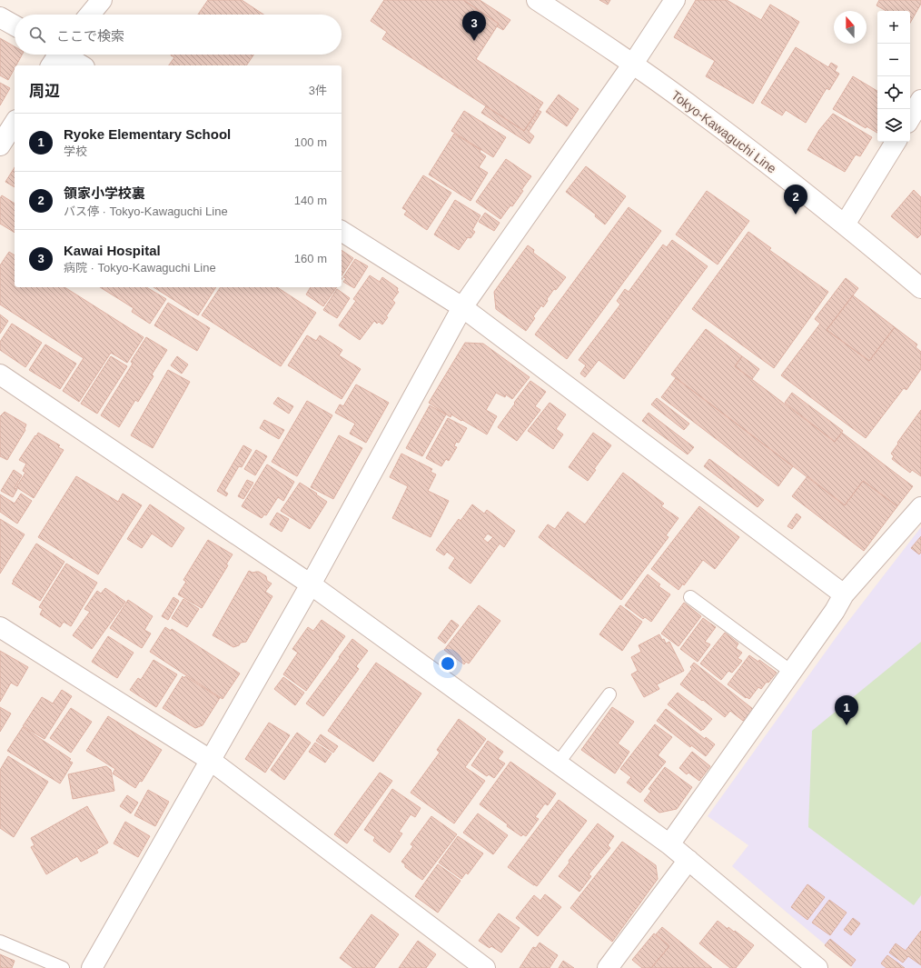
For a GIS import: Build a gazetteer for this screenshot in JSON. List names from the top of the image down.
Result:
{
  "streets": {
    "street": ["Tokyo-Kawaguchi Line"]
  },
  "north": "top",
  "page": {
    "map_buttons": ["+", "−"],
    "pins": ["3", "2", "1"],
    "search": "ここで検索",
    "heading": ["周辺", "3件"],
    "list": [
      {
        "mark": "1",
        "name": "Ryoke Elementary School",
        "note": "学校",
        "value": "100 m"
      },
      {
        "mark": "2",
        "name": "領家小学校裏",
        "note": "バス停 · Tokyo-Kawaguchi Line",
        "value": "140 m"
      },
      {
        "mark": "3",
        "name": "Kawai Hospital",
        "note": "病院 · Tokyo-Kawaguchi Line",
        "value": "160 m"
      }
    ]
  }
}
